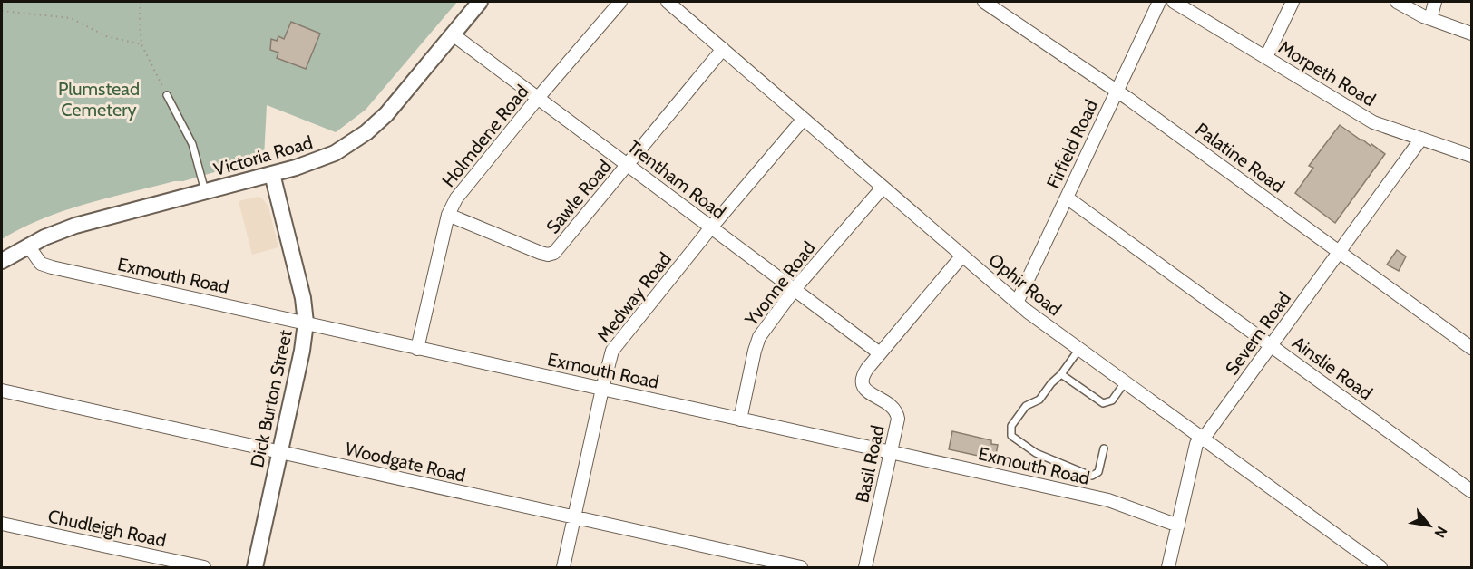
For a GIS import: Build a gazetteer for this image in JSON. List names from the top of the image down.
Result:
{
  "streets": {
    "street": [
      "Morpeth Road",
      "Holmdene Road",
      "Firfield Road",
      "Victoria Road",
      "Palatine Road",
      "Trentham Road",
      "Sawle Road",
      "Exmouth Road",
      "Yvonne Road",
      "Ophir Road",
      "Medway Road",
      "Severn Road",
      "Ainslie Road",
      "Dick Burton Street",
      "Woodgate Road",
      "Basil Road",
      "Chudleigh Road"
    ]
  },
  "crossings": [
    ["Morpeth Road", "Severn Road"],
    ["Holmdene Road", "Trentham Road"],
    ["Holmdene Road", "Sawle Road"],
    ["Holmdene Road", "Exmouth Road"],
    ["Firfield Road", "Palatine Road"],
    ["Firfield Road", "Ophir Road"],
    ["Firfield Road", "Ainslie Road"],
    ["Victoria Road", "Trentham Road"],
    ["Victoria Road", "Exmouth Road"],
    ["Victoria Road", "Dick Burton Street"],
    ["Palatine Road", "Severn Road"],
    ["Trentham Road", "Sawle Road"],
    ["Trentham Road", "Yvonne Road"],
    ["Trentham Road", "Medway Road"],
    ["Trentham Road", "Basil Road"],
    ["Sawle Road", "Ophir Road"],
    ["Exmouth Road", "Yvonne Road"],
    ["Exmouth Road", "Medway Road"],
    ["Exmouth Road", "Severn Road"],
    ["Exmouth Road", "Dick Burton Street"],
    ["Exmouth Road", "Basil Road"],
    ["Yvonne Road", "Ophir Road"],
    ["Ophir Road", "Medway Road"],
    ["Ophir Road", "Severn Road"],
    ["Ophir Road", "Basil Road"],
    ["Medway Road", "Woodgate Road"],
    ["Severn Road", "Ainslie Road"],
    ["Dick Burton Street", "Woodgate Road"]
  ],
  "parks": ["Plumstead Cemetery"],
  "north": "bottom right"
}
